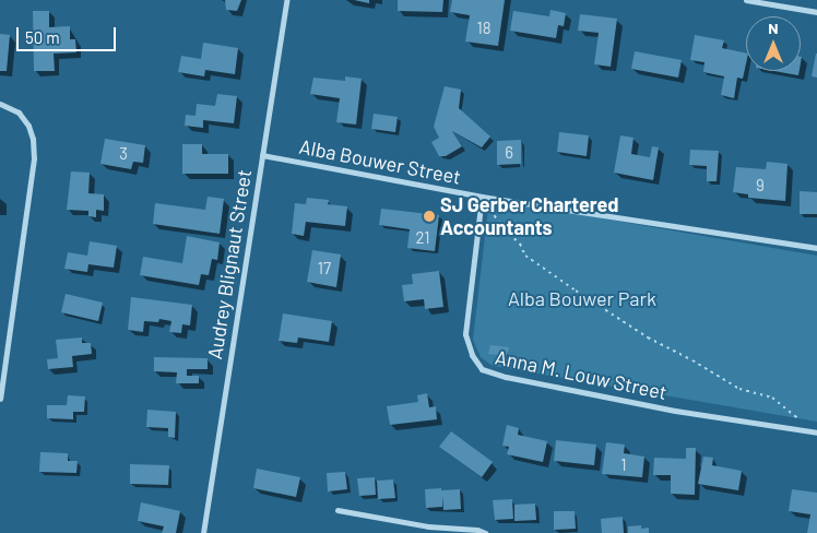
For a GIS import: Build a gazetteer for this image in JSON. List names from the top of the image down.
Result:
{
  "streets": {
    "street": ["Alba Bouwer Street", "Audrey Blignaut Street", "Anna M. Louw Street"]
  },
  "crossings": [
    ["Alba Bouwer Street", "Audrey Blignaut Street"],
    ["Alba Bouwer Street", "Anna M. Louw Street"]
  ],
  "parks": ["Alba Bouwer Park"],
  "places": ["SJ Gerber Chartered Accountants"],
  "house_numbers": [
    "18",
    "6",
    "3",
    "9",
    "21",
    "17",
    "1"
  ],
  "scale_bar": "50 m",
  "north": "top"
}
